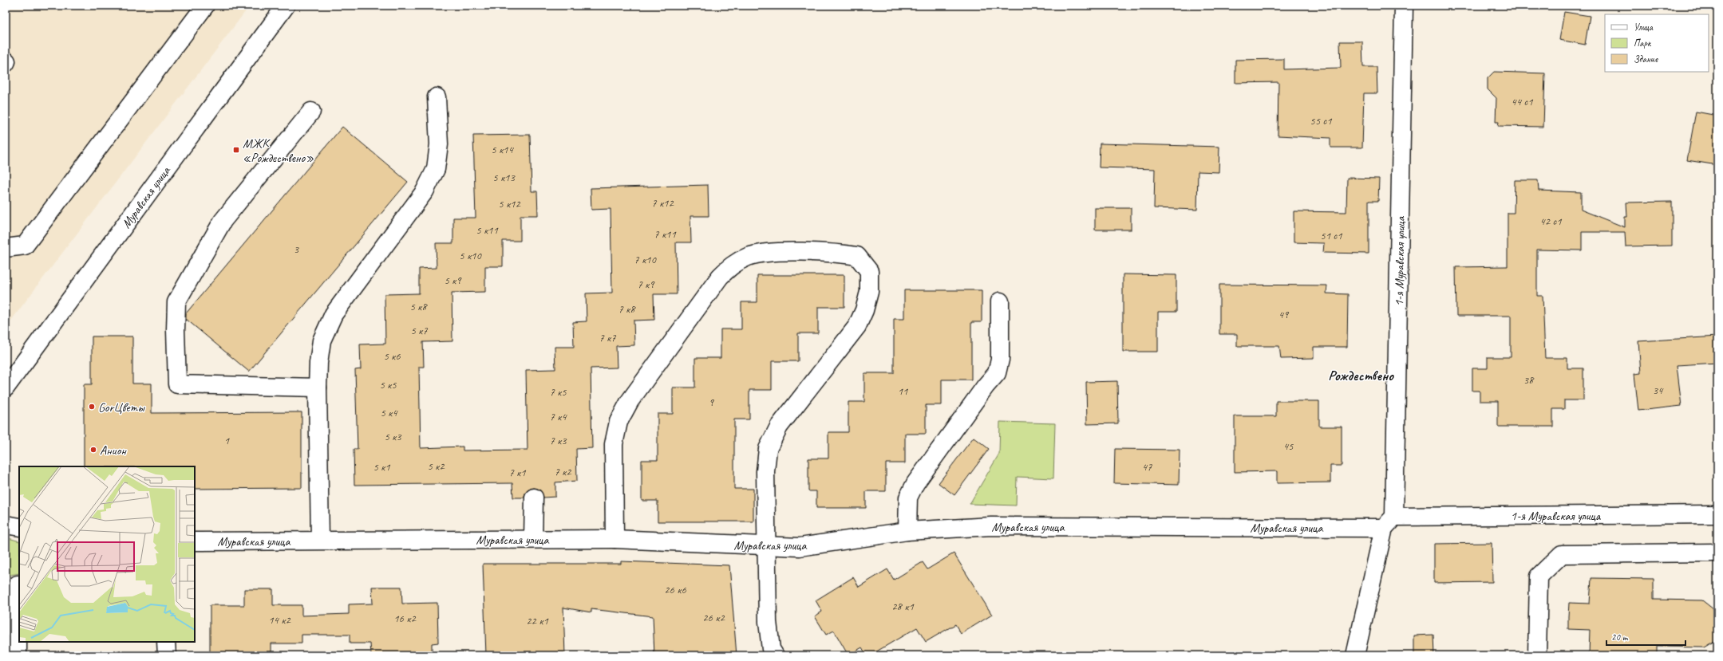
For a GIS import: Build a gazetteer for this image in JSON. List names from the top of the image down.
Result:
{
  "streets": {
    "street": ["Муравская улица", "1-я Муравская улица"]
  },
  "crossings": [
    ["Муравская улица", "1-я Муравская улица"]
  ],
  "districts": ["Рождествено"],
  "places": {
    "transit": ["МЖК «Рождествено»"],
    "other": ["GorЦветы", "Анион"]
  },
  "house_numbers": [
    "44 с1",
    "55 с1",
    "5 к14",
    "5 к13",
    "7 к12",
    "5 к12",
    "42 с1",
    "5 к11",
    "7 к11",
    "51 с1",
    "3",
    "5 к10",
    "7 к10",
    "5 к9",
    "7 к9",
    "5 к8",
    "7 к8",
    "49",
    "5 к7",
    "7 к7",
    "5 к6",
    "38",
    "5 к5",
    "34",
    "11",
    "7 к5",
    "9",
    "5 к4",
    "7 к4",
    "5 к3",
    "1",
    "7 к3",
    "45",
    "5 к2",
    "5 к1",
    "47",
    "7 к2",
    "7 к1",
    "26 к6",
    "28 к1",
    "26 к2",
    "16 к2",
    "14 к2",
    "22 к1"
  ],
  "legend": ["Улица", "Парк", "Здание"],
  "scale_bar": "20 m"
}
